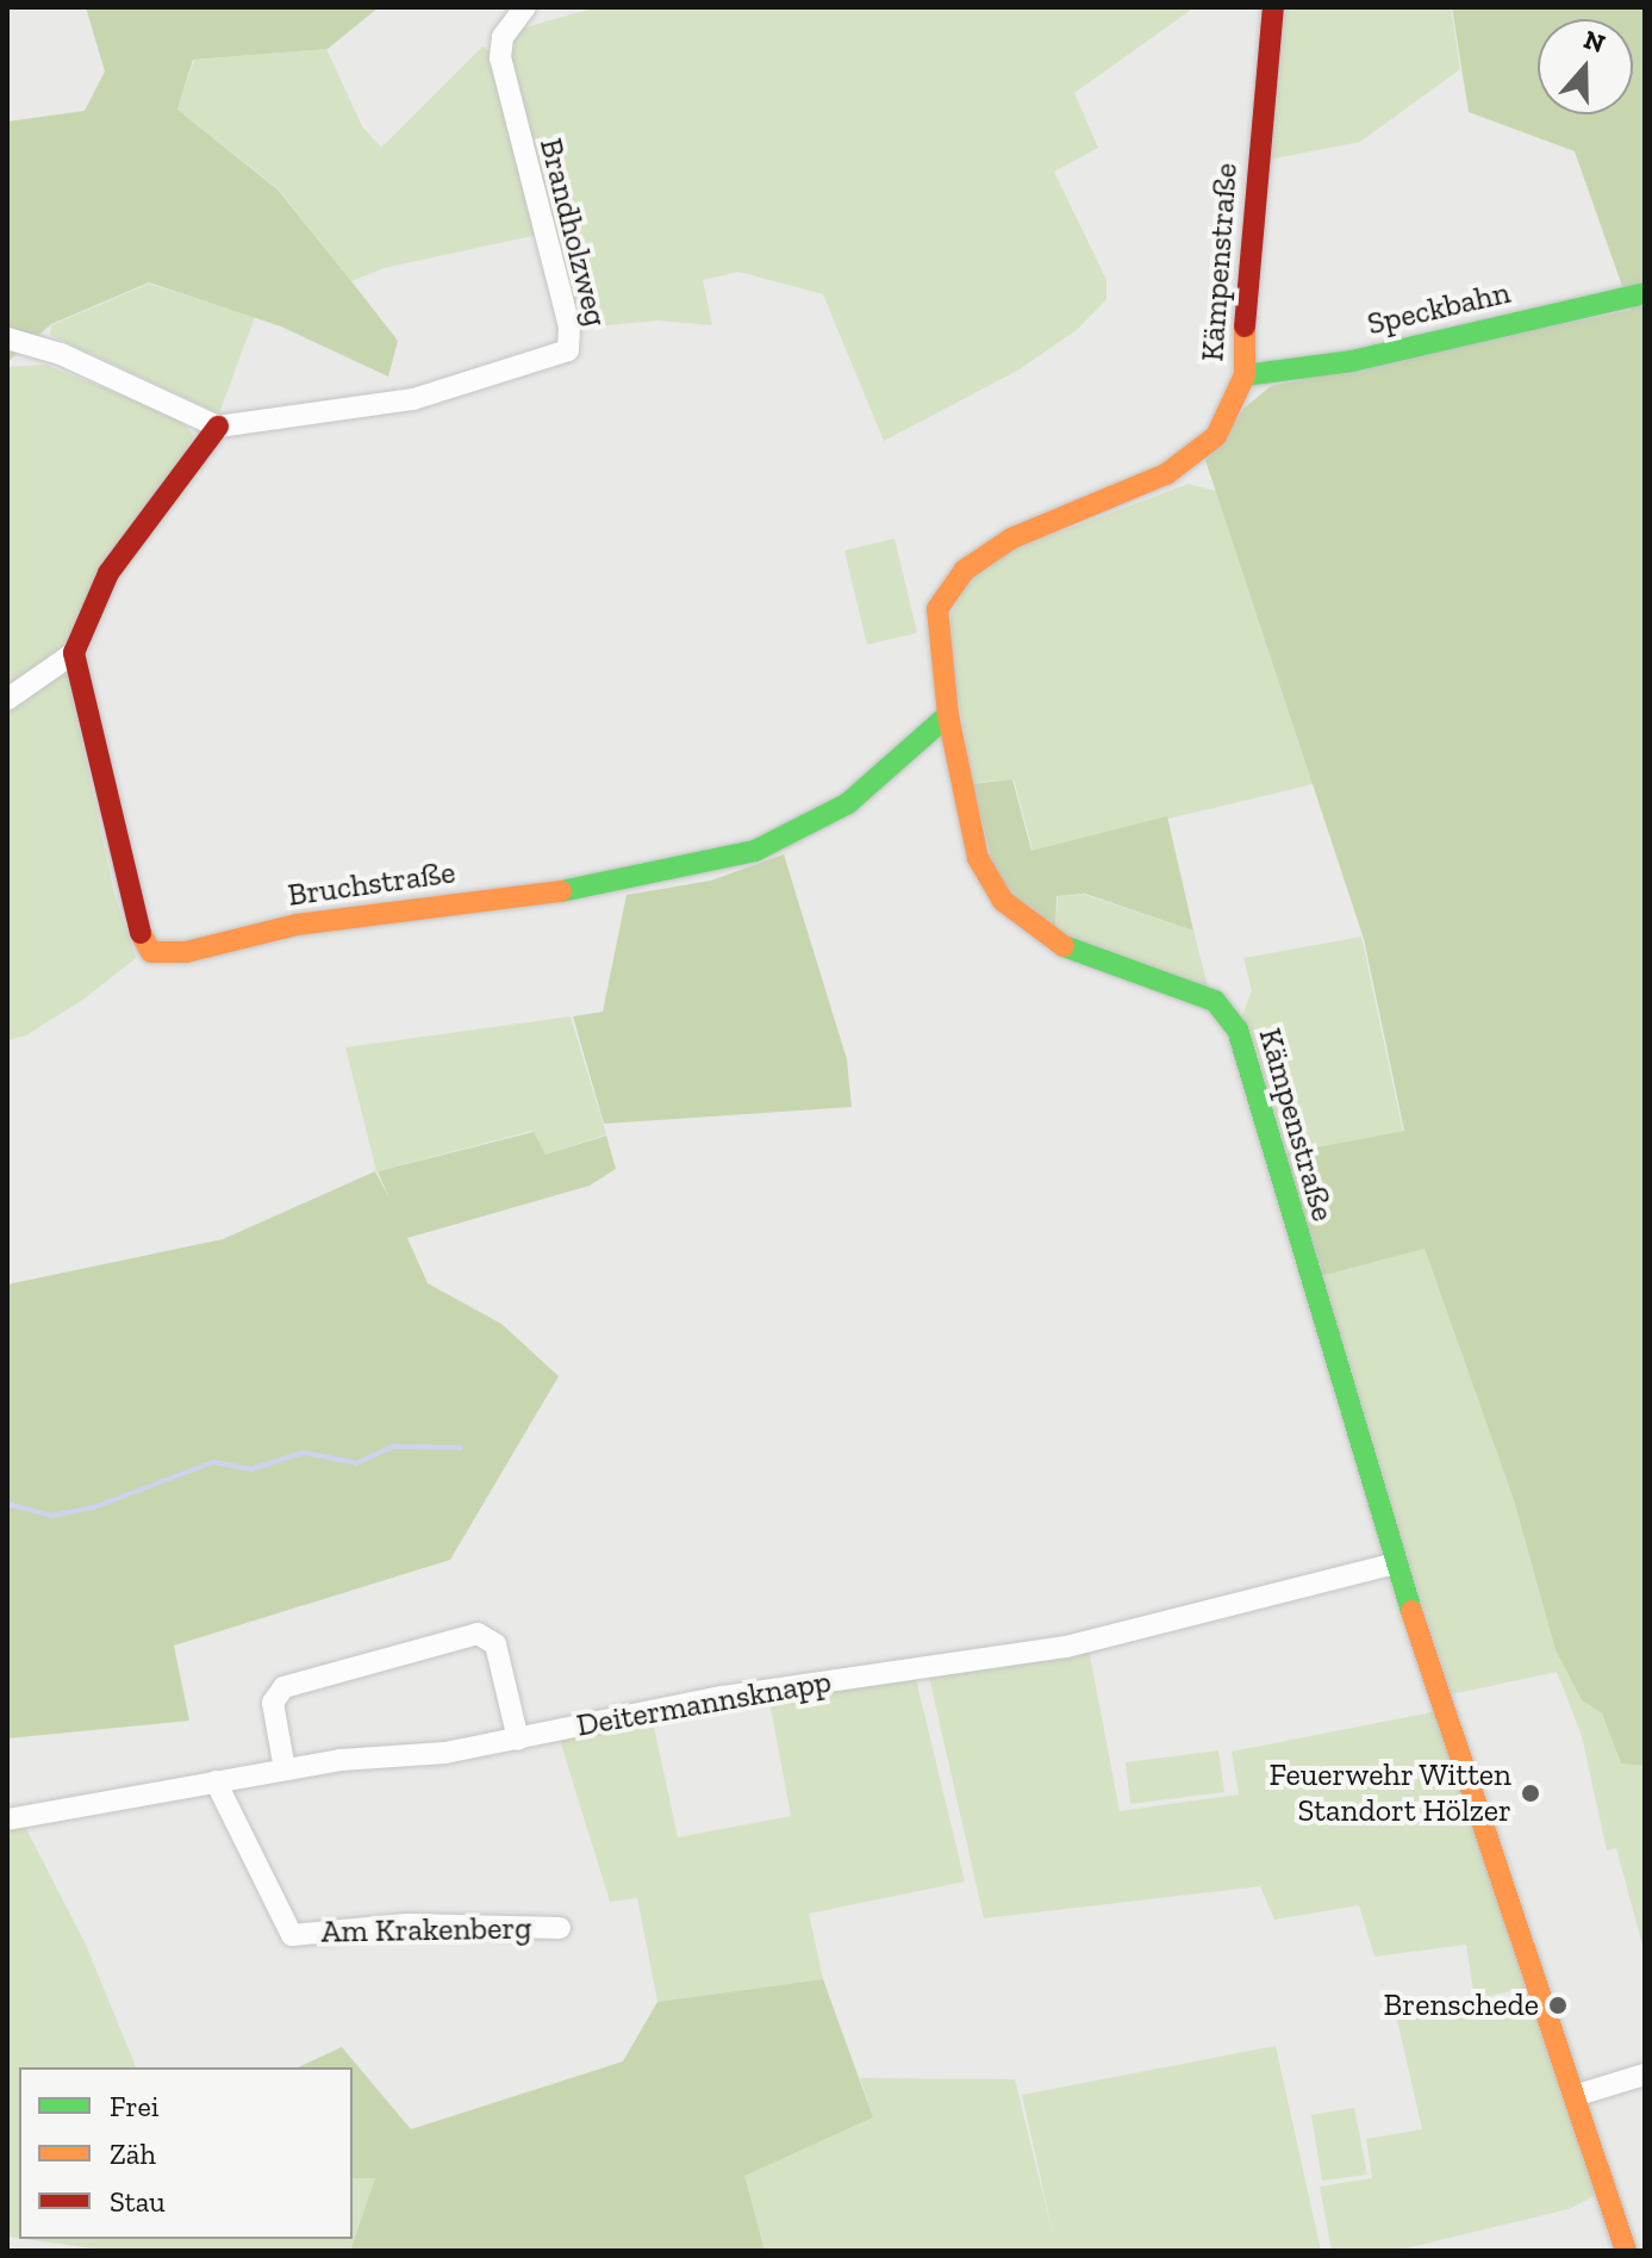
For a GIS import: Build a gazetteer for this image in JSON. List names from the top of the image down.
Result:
{
  "streets": {
    "street": [
      "Brandholzweg",
      "Kämpenstraße",
      "Speckbahn",
      "Bruchstraße",
      "Deitermannsknapp",
      "Am Krakenberg"
    ]
  },
  "crossings": [
    ["Kämpenstraße", "Speckbahn"],
    ["Kämpenstraße", "Bruchstraße"],
    ["Kämpenstraße", "Deitermannsknapp"],
    ["Deitermannsknapp", "Am Krakenberg"]
  ],
  "places": ["Feuerwehr Witten Standort Hölzer", "Brenschede"],
  "legend": ["Frei", "Zäh", "Stau"],
  "north": "top"
}
